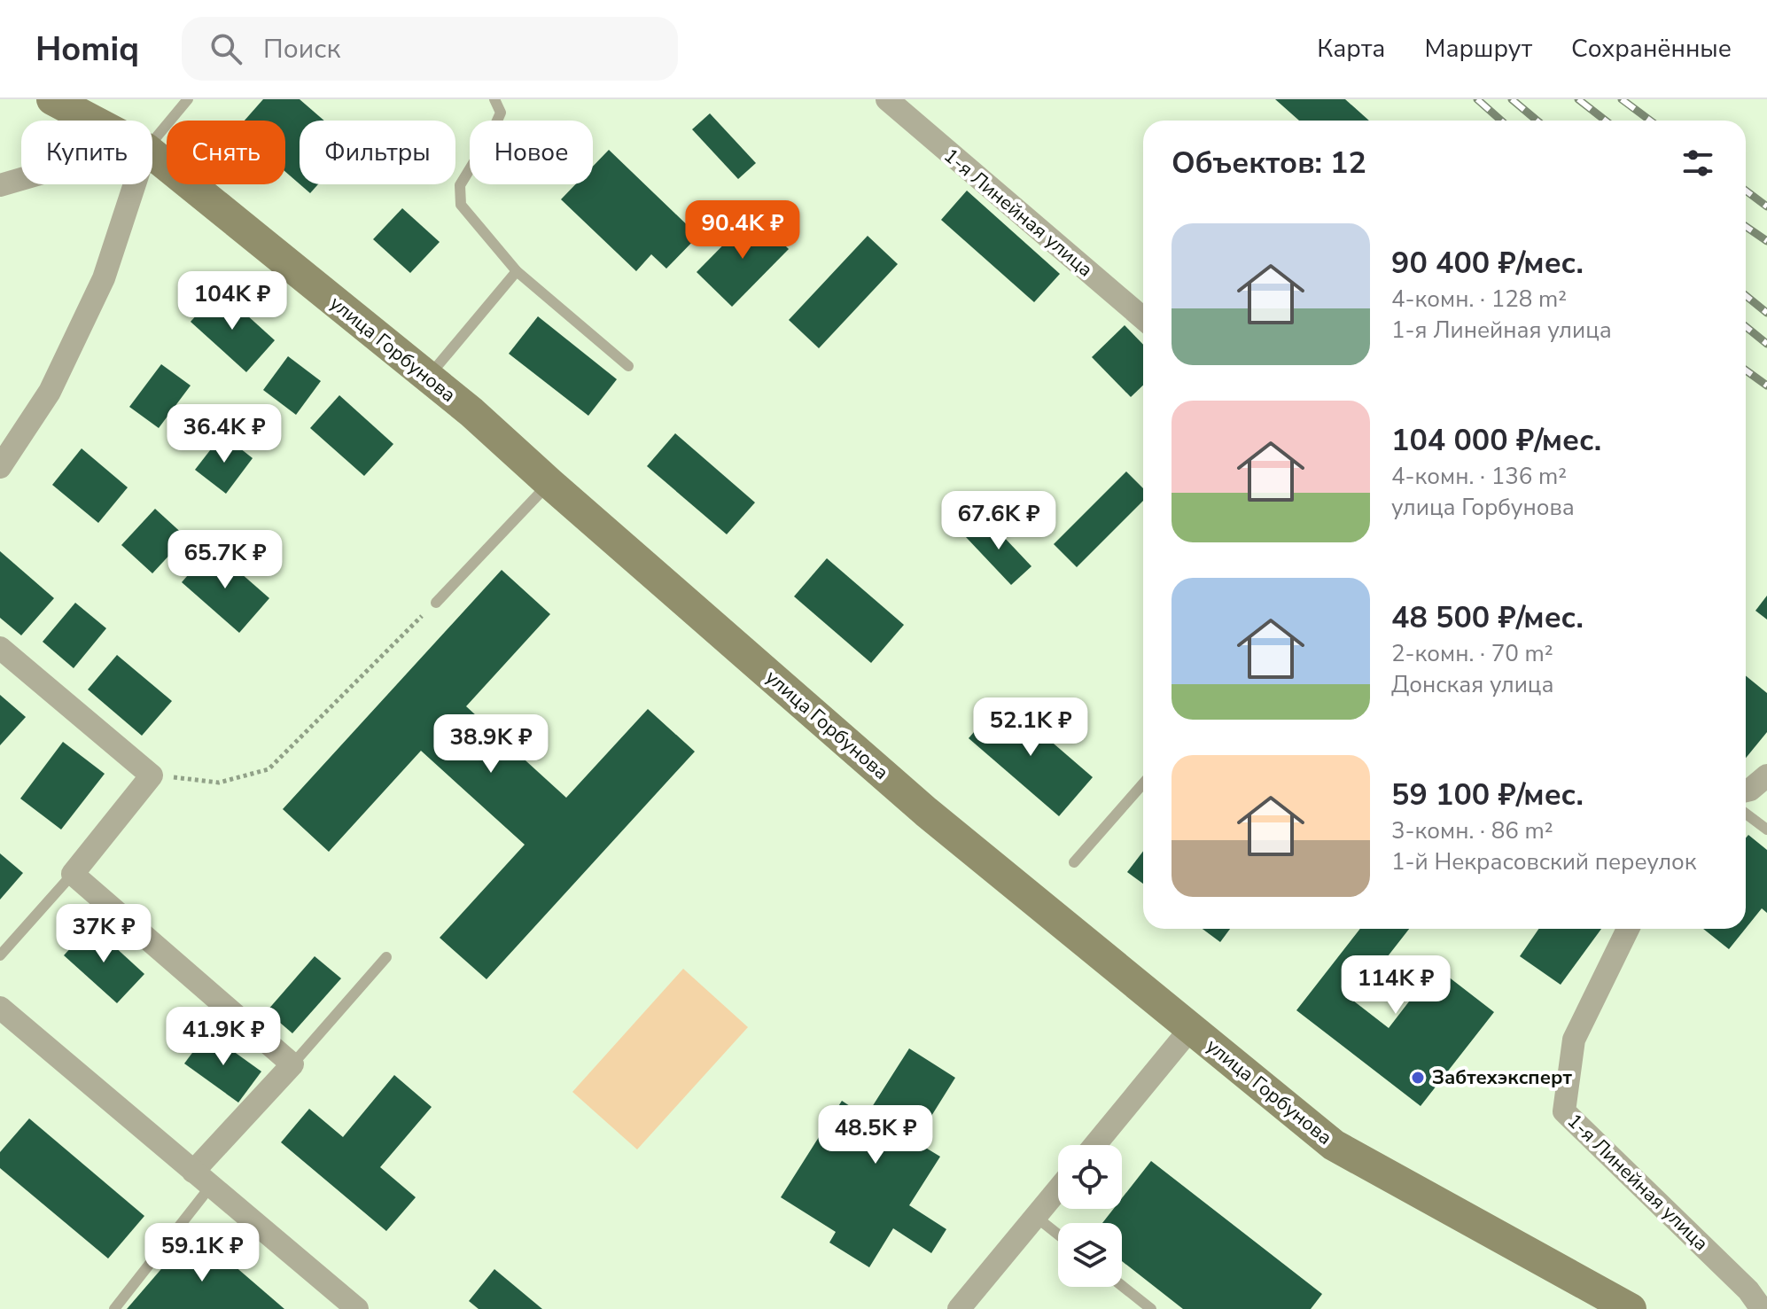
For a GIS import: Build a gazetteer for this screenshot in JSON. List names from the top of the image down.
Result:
{
  "streets": {
    "street": ["1-я Линейная улица", "улица Горбунова"]
  },
  "places": ["Забтехэксперт"],
  "page": {
    "header": "Homiq",
    "search": "Поиск",
    "nav": ["Карта", "Маршрут", "Сохранённые"],
    "chip": [
      "Купить",
      "Снять",
      "Фильтры",
      "Новое"
    ],
    "heading": "Объектов: 12",
    "price": [
      "90.4K ₽",
      "104K ₽",
      "36.4K ₽",
      "67.6K ₽",
      "65.7K ₽",
      "52.1K ₽",
      "38.9K ₽",
      "37K ₽",
      "114K ₽",
      "41.9K ₽",
      "48.5K ₽",
      "59.1K ₽"
    ],
    "list": [
      {
        "name": "90 400 ₽/мес.",
        "note": "4-комн. · 128 m² · 1-я Линейная улица"
      },
      {
        "name": "104 000 ₽/мес.",
        "note": "4-комн. · 136 m² · улица Горбунова"
      },
      {
        "name": "48 500 ₽/мес.",
        "note": "2-комн. · 70 m² · Донская улица"
      },
      {
        "name": "59 100 ₽/мес.",
        "note": "3-комн. · 86 m² · 1-й Некрасовский переулок"
      }
    ]
  }
}
